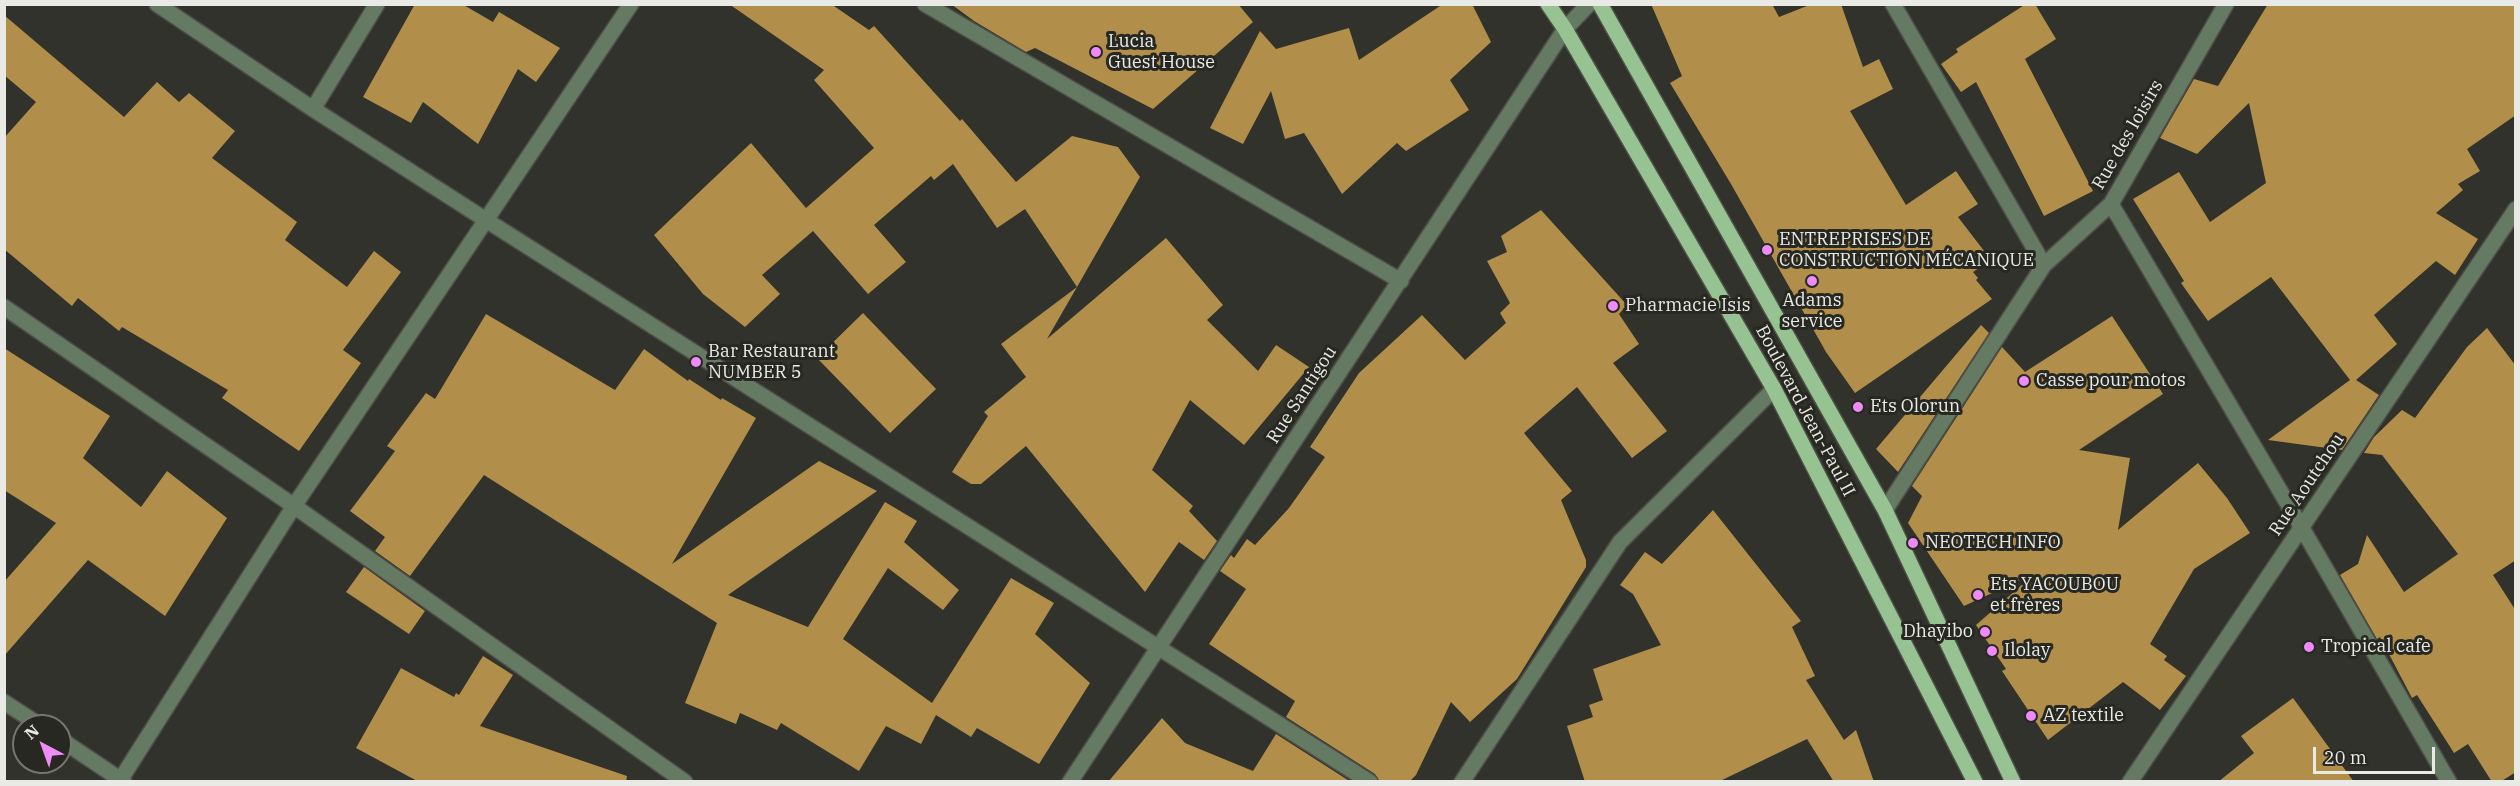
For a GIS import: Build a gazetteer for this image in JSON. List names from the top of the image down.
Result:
{
  "streets": {
    "main road": ["Boulevard Jean-Paul II"],
    "street": ["Rue des loisirs", "Rue Santigou", "Rue Aoutchou"]
  },
  "crossings": [
    ["Rue des loisirs", "Boulevard Jean-Paul II"],
    ["Rue Santigou", "Boulevard Jean-Paul II"]
  ],
  "places": [
    "Lucia Guest House",
    "ENTREPRISES DE CONSTRUCTION MÉCANIQUE",
    "Adams service",
    "Pharmacie Isis",
    "Bar Restaurant NUMBER 5",
    "Casse pour motos",
    "Ets Olorun",
    "NEOTECH INFO",
    "Ets YACOUBOU et frères",
    "Dhayibo",
    "Tropical cafe",
    "Ilolay",
    "AZ textile"
  ],
  "scale_bar": "20 m",
  "north": "top left"
}
